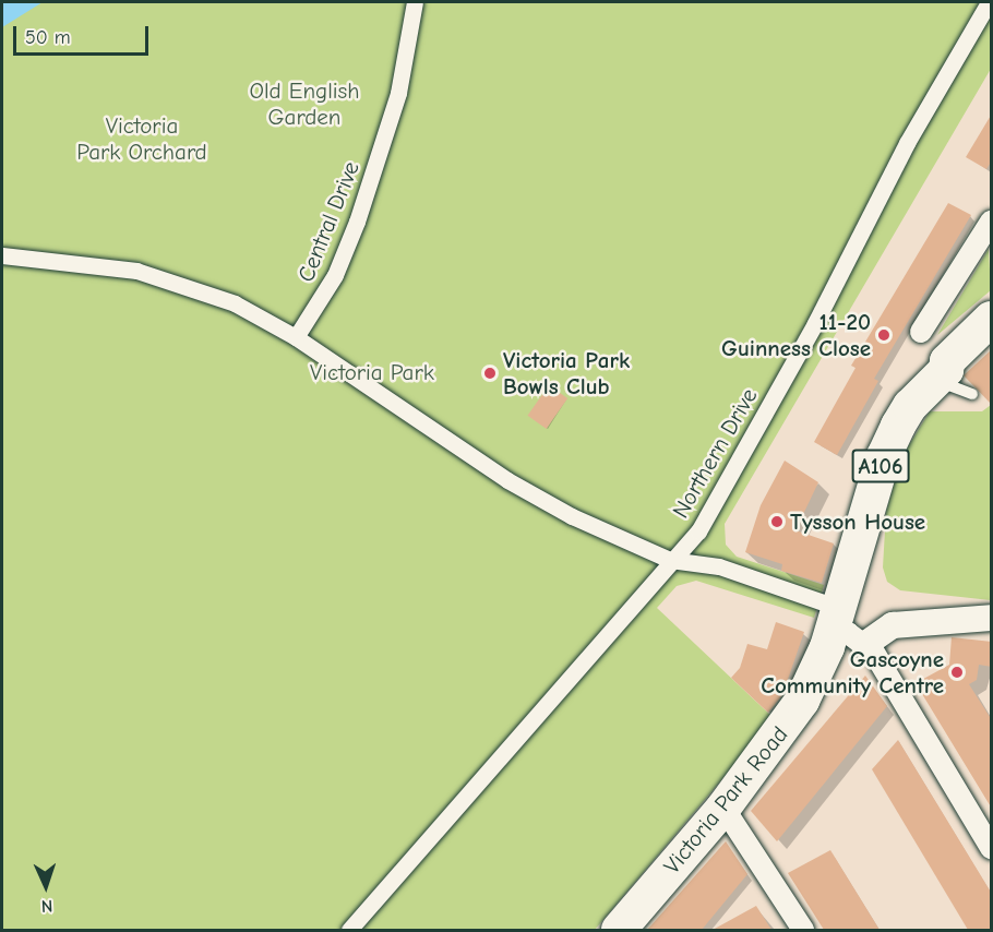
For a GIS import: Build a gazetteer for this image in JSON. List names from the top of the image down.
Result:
{
  "streets": {
    "main road": ["A106", "Victoria Park Road"],
    "street": ["Central Drive", "Northern Drive"]
  },
  "parks": ["Old English Garden", "Victoria Park Orchard", "Victoria Park"],
  "places": [
    "11-20 Guinness Close",
    "Victoria Park Bowls Club",
    "Tysson House",
    "Gascoyne Community Centre"
  ],
  "scale_bar": "50 m",
  "north": "bottom"
}
